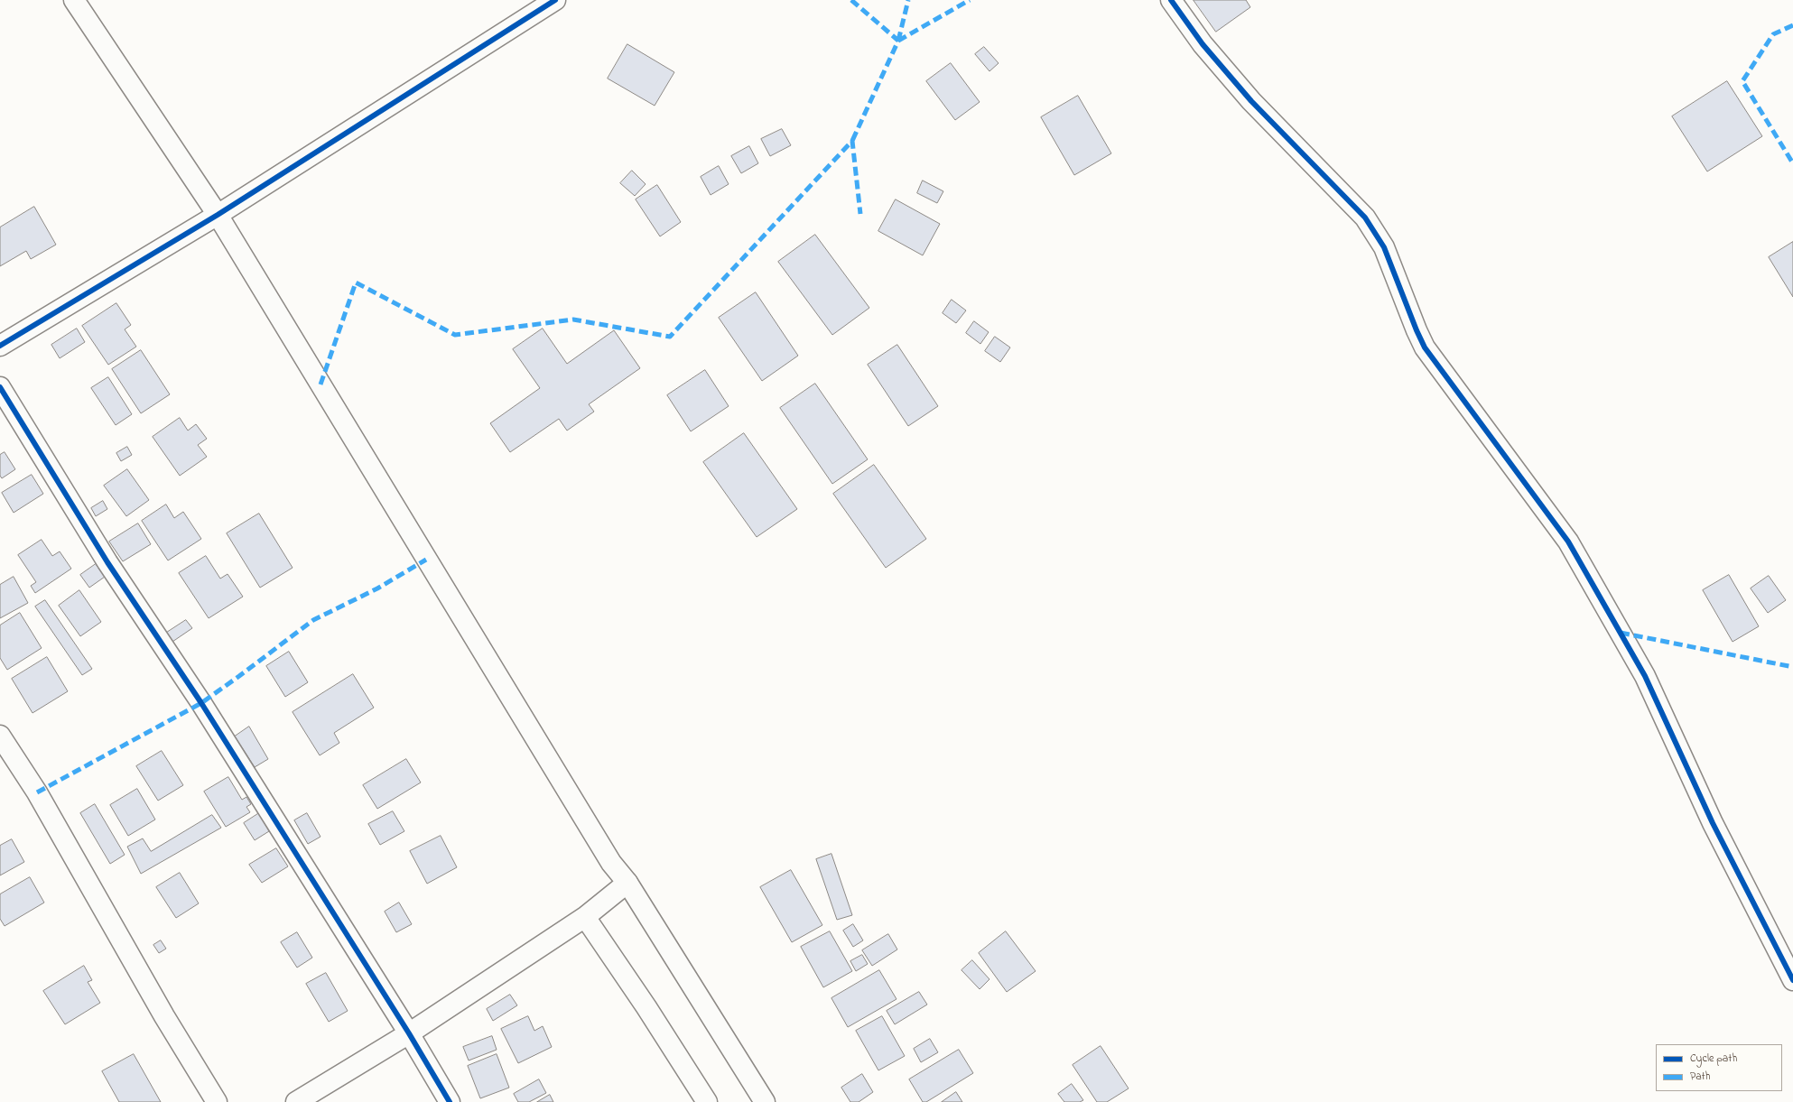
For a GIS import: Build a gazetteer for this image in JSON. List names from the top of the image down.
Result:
{
  "legend": ["Cycle path", "Path"]
}
